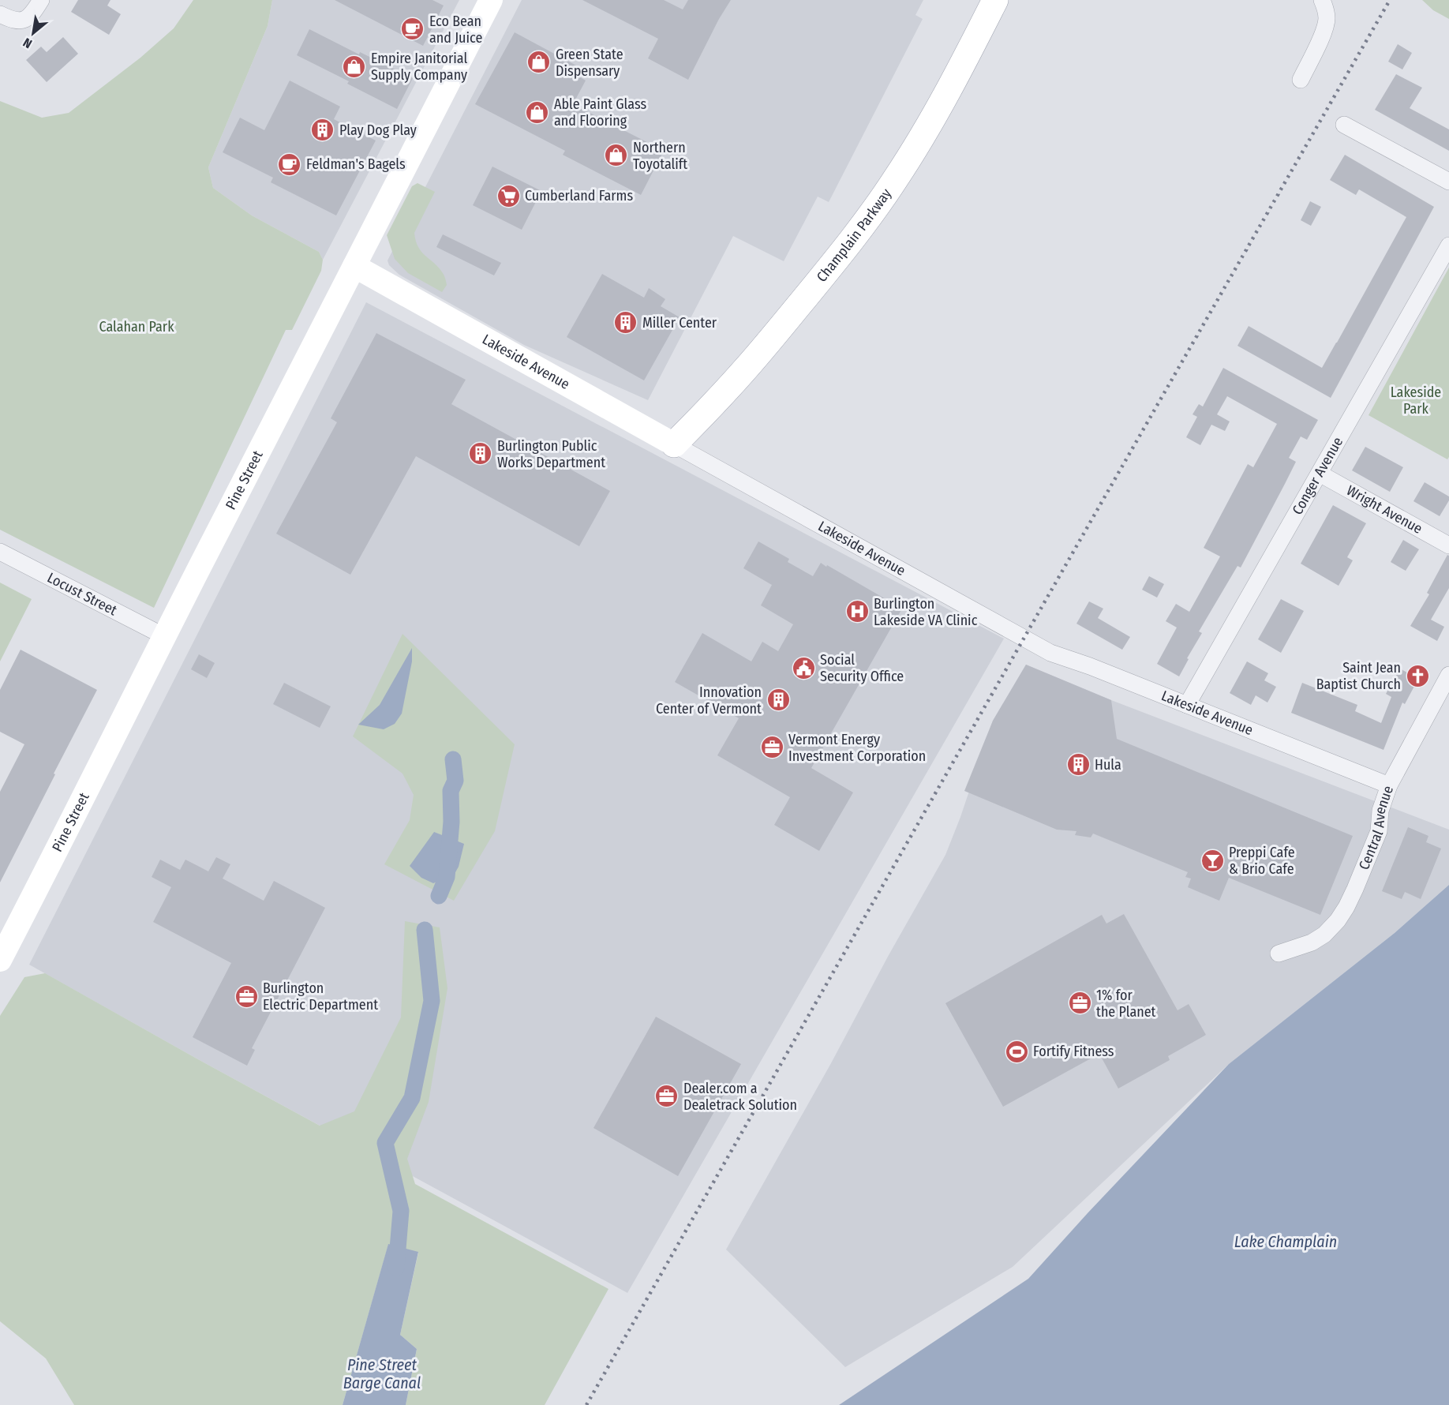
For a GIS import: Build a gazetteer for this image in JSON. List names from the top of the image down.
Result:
{
  "streets": {
    "main road": ["Champlain Parkway", "Lakeside Avenue", "Pine Street"],
    "street": [
      "Conger Avenue",
      "Wright Avenue",
      "Locust Street",
      "Central Avenue"
    ]
  },
  "crossings": [
    ["Champlain Parkway", "Lakeside Avenue"],
    ["Lakeside Avenue", "Conger Avenue"],
    ["Lakeside Avenue", "Pine Street"],
    ["Lakeside Avenue", "Central Avenue"],
    ["Conger Avenue", "Wright Avenue"],
    ["Pine Street", "Locust Street"]
  ],
  "water": ["Lake Champlain", "Pine Street Barge Canal"],
  "parks": ["Calahan Park", "Lakeside Park"],
  "places": {
    "cafe": ["Eco Bean and Juice", "Feldman's Bagels"],
    "shop": [
      "Green State Dispensary",
      "Empire Janitorial Supply Company",
      "Able Paint Glass and Flooring",
      "Northern Toyotalift"
    ],
    "building": [
      "Play Dog Play",
      "Miller Center",
      "Burlington Public Works Department",
      "Innovation Center of Vermont",
      "Hula"
    ],
    "supermarket": ["Cumberland Farms"],
    "hospital": ["Burlington Lakeside VA Clinic"],
    "public building": ["Social Security Office"],
    "church": ["Saint Jean Baptist Church"],
    "office": [
      "Vermont Energy Investment Corporation",
      "Burlington Electric Department",
      "1% for the Planet",
      "Dealer.com a Dealetrack Solution"
    ],
    "bar": ["Preppi Cafe & Brio Cafe"],
    "sports": ["Fortify Fitness"]
  },
  "north": "bottom left"
}
